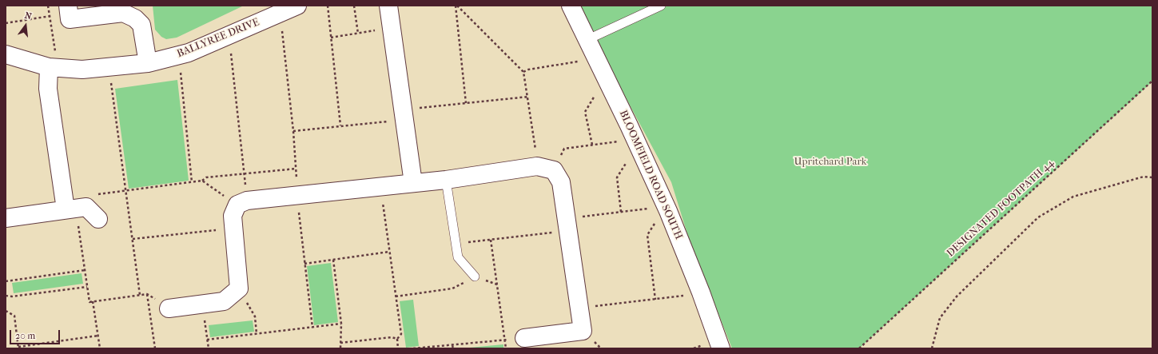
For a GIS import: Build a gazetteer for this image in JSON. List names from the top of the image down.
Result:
{
  "streets": {
    "street": ["BALLYREE DRIVE", "BLOOMFIELD ROAD SOUTH"],
    "path": ["DESIGNATED FOOTPATH 44"]
  },
  "parks": ["Upritchard Park"],
  "scale_bar": "20 m",
  "north": "top"
}
